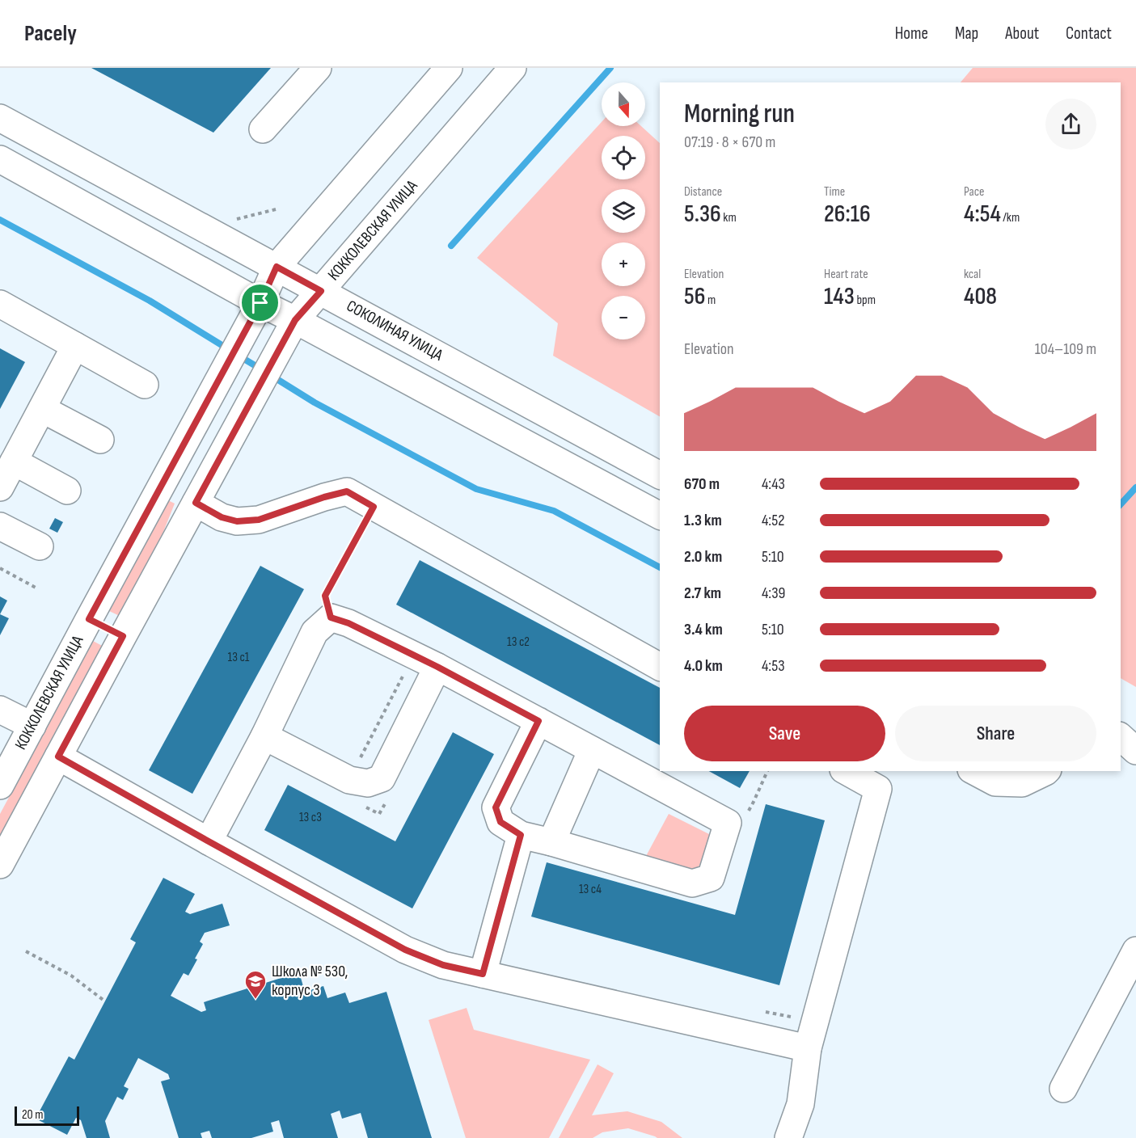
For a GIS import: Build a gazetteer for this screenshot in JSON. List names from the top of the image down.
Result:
{
  "streets": {
    "street": ["КОККОЛЕВСКАЯ УЛИЦА", "СОКОЛИНАЯ УЛИЦА"]
  },
  "crossings": [
    ["КОККОЛЕВСКАЯ УЛИЦА", "СОКОЛИНАЯ УЛИЦА"]
  ],
  "places": {
    "school or university": ["Школа № 530, корпус 3"]
  },
  "house_numbers": [
    "13 с2",
    "13 с1",
    "13 с3",
    "13 с4"
  ],
  "scale_bar": "20 m",
  "north": "bottom",
  "page": {
    "header": "Pacely",
    "nav": [
      "Home",
      "Map",
      "About",
      "Contact"
    ],
    "map_buttons": ["+", "−"],
    "heading": ["Morning run", "07:19 · 8 × 670 m"],
    "stats": [
      ["Distance", "5.36 km"],
      ["Time", "26:16"],
      ["Pace", "4:54 /km"],
      ["Elevation", "56 m"],
      ["Heart rate", "143 bpm"],
      ["kcal", "408"]
    ],
    "chart": ["Elevation", "104–109 m"],
    "list": [
      {
        "name": "670 m",
        "note": "4:43"
      },
      {
        "name": "1.3 km",
        "note": "4:52"
      },
      {
        "name": "2.0 km",
        "note": "5:10"
      },
      {
        "name": "2.7 km",
        "note": "4:39"
      },
      {
        "name": "3.4 km",
        "note": "5:10"
      },
      {
        "name": "4.0 km",
        "note": "4:53"
      }
    ],
    "buttons": ["Save", "Share"],
    "scale": "20 m"
  }
}
